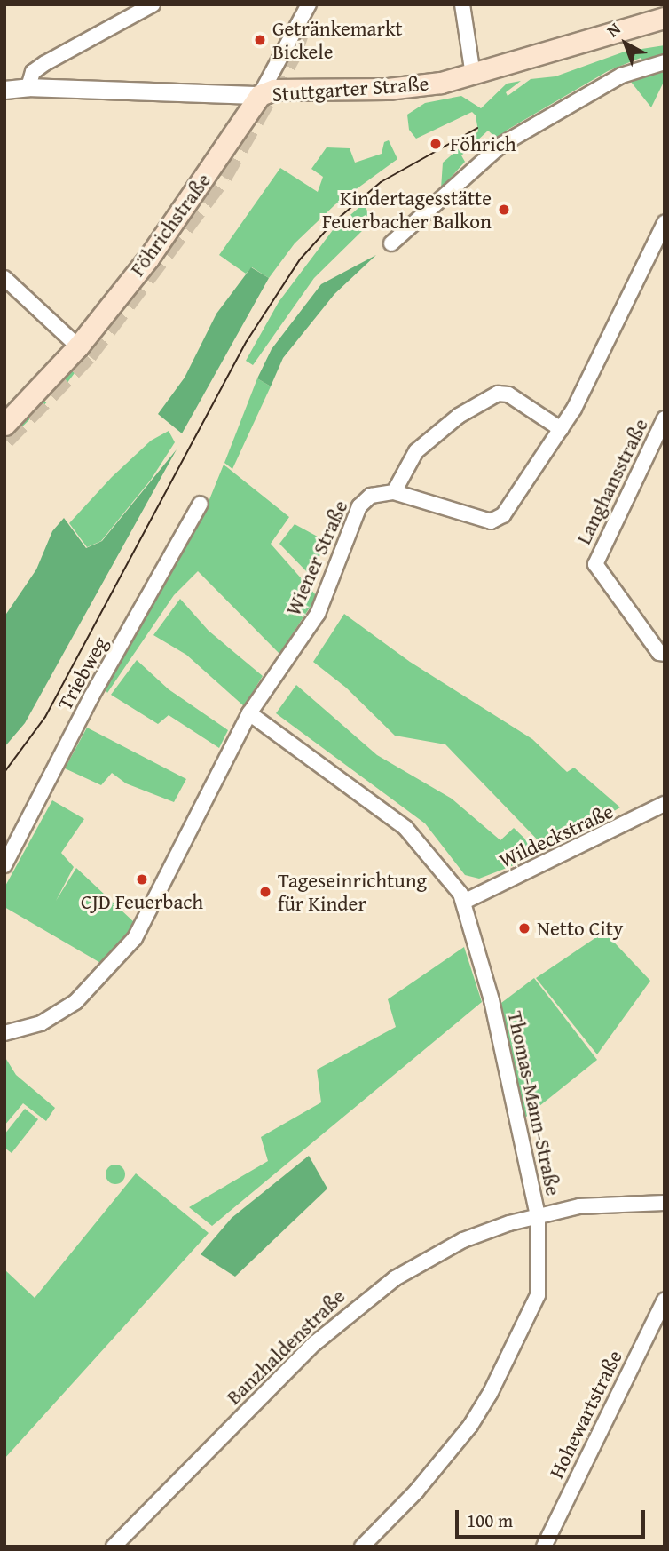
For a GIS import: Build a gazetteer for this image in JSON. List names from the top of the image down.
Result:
{
  "streets": {
    "main road": ["Stuttgarter Straße", "Föhrichstraße"],
    "street": [
      "Langhansstraße",
      "Wiener Straße",
      "Triebweg",
      "Wildeckstraße",
      "Thomas-Mann-Straße",
      "Banzhaldenstraße",
      "Hohewartstraße"
    ]
  },
  "crossings": [
    ["Stuttgarter Straße", "Föhrichstraße"],
    ["Wiener Straße", "Thomas-Mann-Straße"],
    ["Wildeckstraße", "Thomas-Mann-Straße"],
    ["Thomas-Mann-Straße", "Banzhaldenstraße"]
  ],
  "places": [
    "Getränkemarkt Bickele",
    "Föhrich",
    "Kindertagesstätte Feuerbacher Balkon",
    "CJD Feuerbach",
    "Tageseinrichtung für Kinder",
    "Netto City"
  ],
  "scale_bar": "100 m",
  "north": "top left"
}
